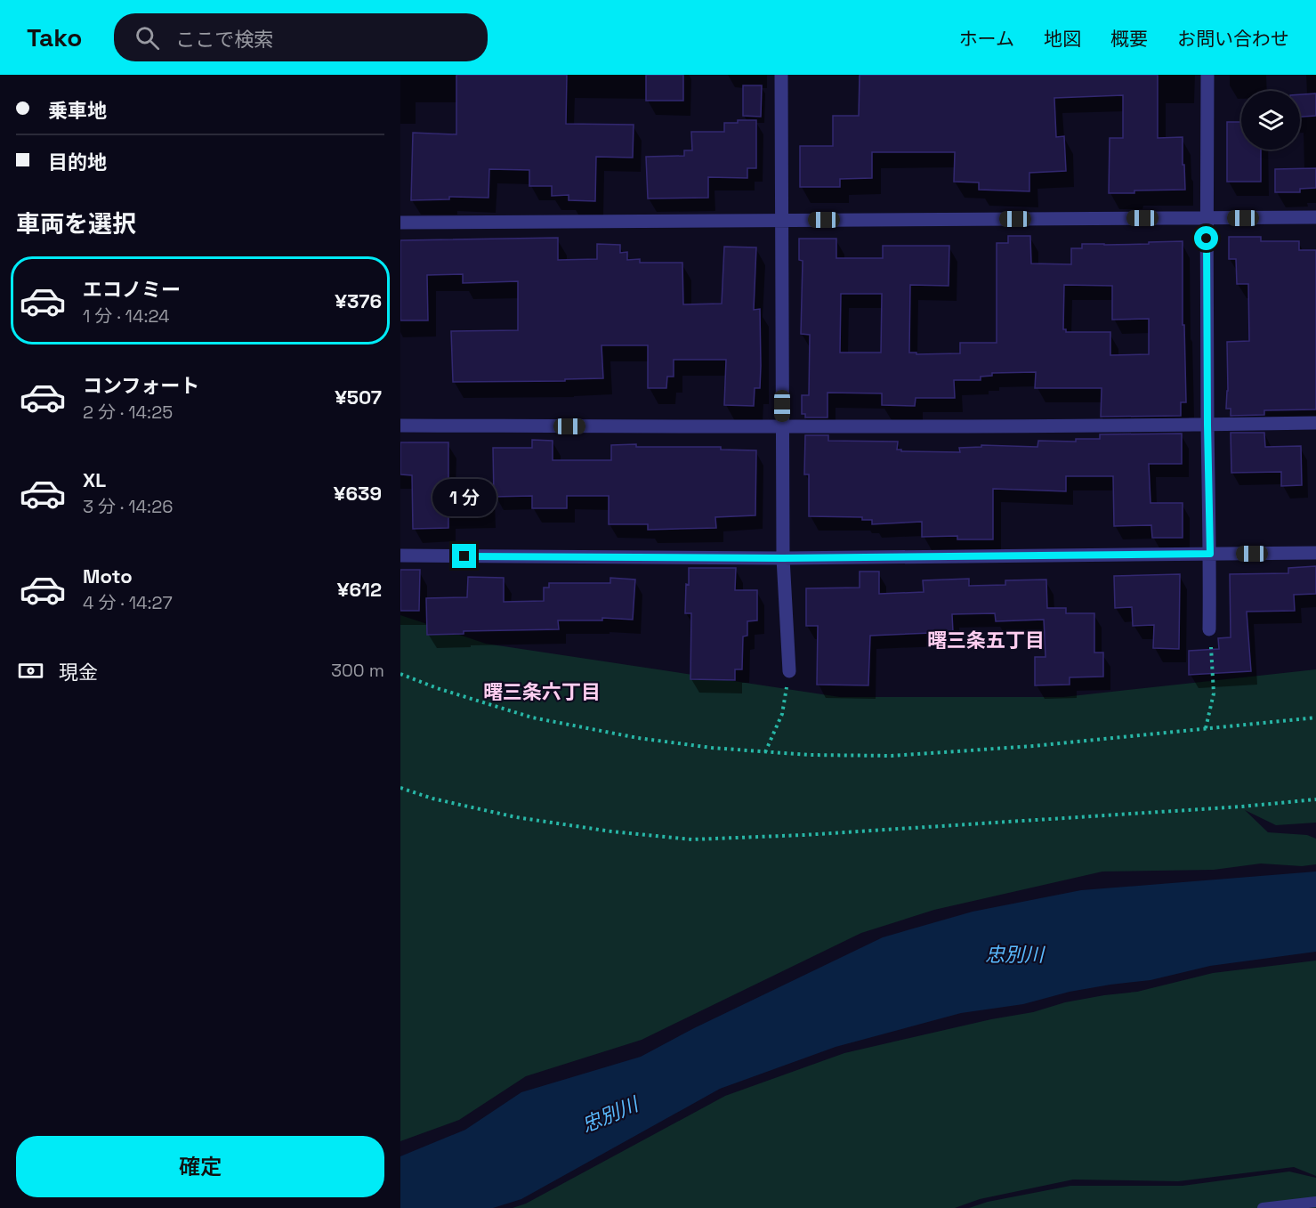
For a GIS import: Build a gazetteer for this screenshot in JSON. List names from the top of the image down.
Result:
{
  "districts": ["曙三条五丁目", "曙三条六丁目"],
  "water": ["忠別川"],
  "page": {
    "header": "Tako",
    "search": "ここで検索",
    "nav": [
      "ホーム",
      "地図",
      "概要",
      "お問い合わせ"
    ],
    "banner": ["乗車地", "目的地"],
    "heading": "車両を選択",
    "list": [
      {
        "name": "エコノミー",
        "note": "1 分 · 14:24",
        "value": "¥376"
      },
      {
        "name": "コンフォート",
        "note": "2 分 · 14:25",
        "value": "¥507"
      },
      {
        "name": "XL",
        "note": "3 分 · 14:26",
        "value": "¥639"
      },
      {
        "name": "Moto",
        "note": "4 分 · 14:27",
        "value": "¥612"
      }
    ],
    "bubble": "1 分",
    "pay": ["現金", "300 m"],
    "buttons": "確定"
  }
}
